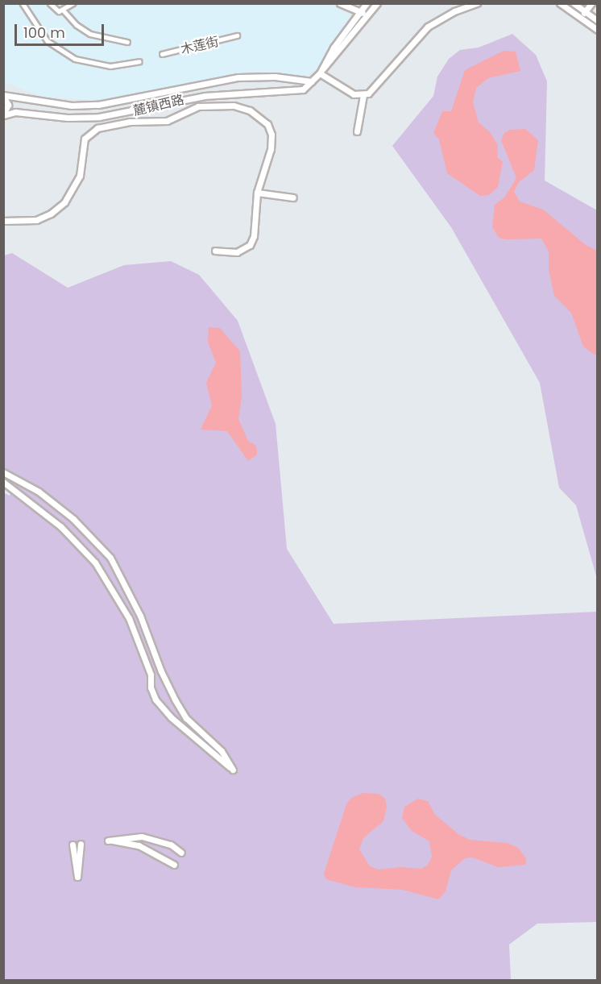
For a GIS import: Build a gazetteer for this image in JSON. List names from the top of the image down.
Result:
{
  "streets": {
    "street": ["木莲街", "麓镇西路"]
  },
  "scale_bar": "100 m"
}
